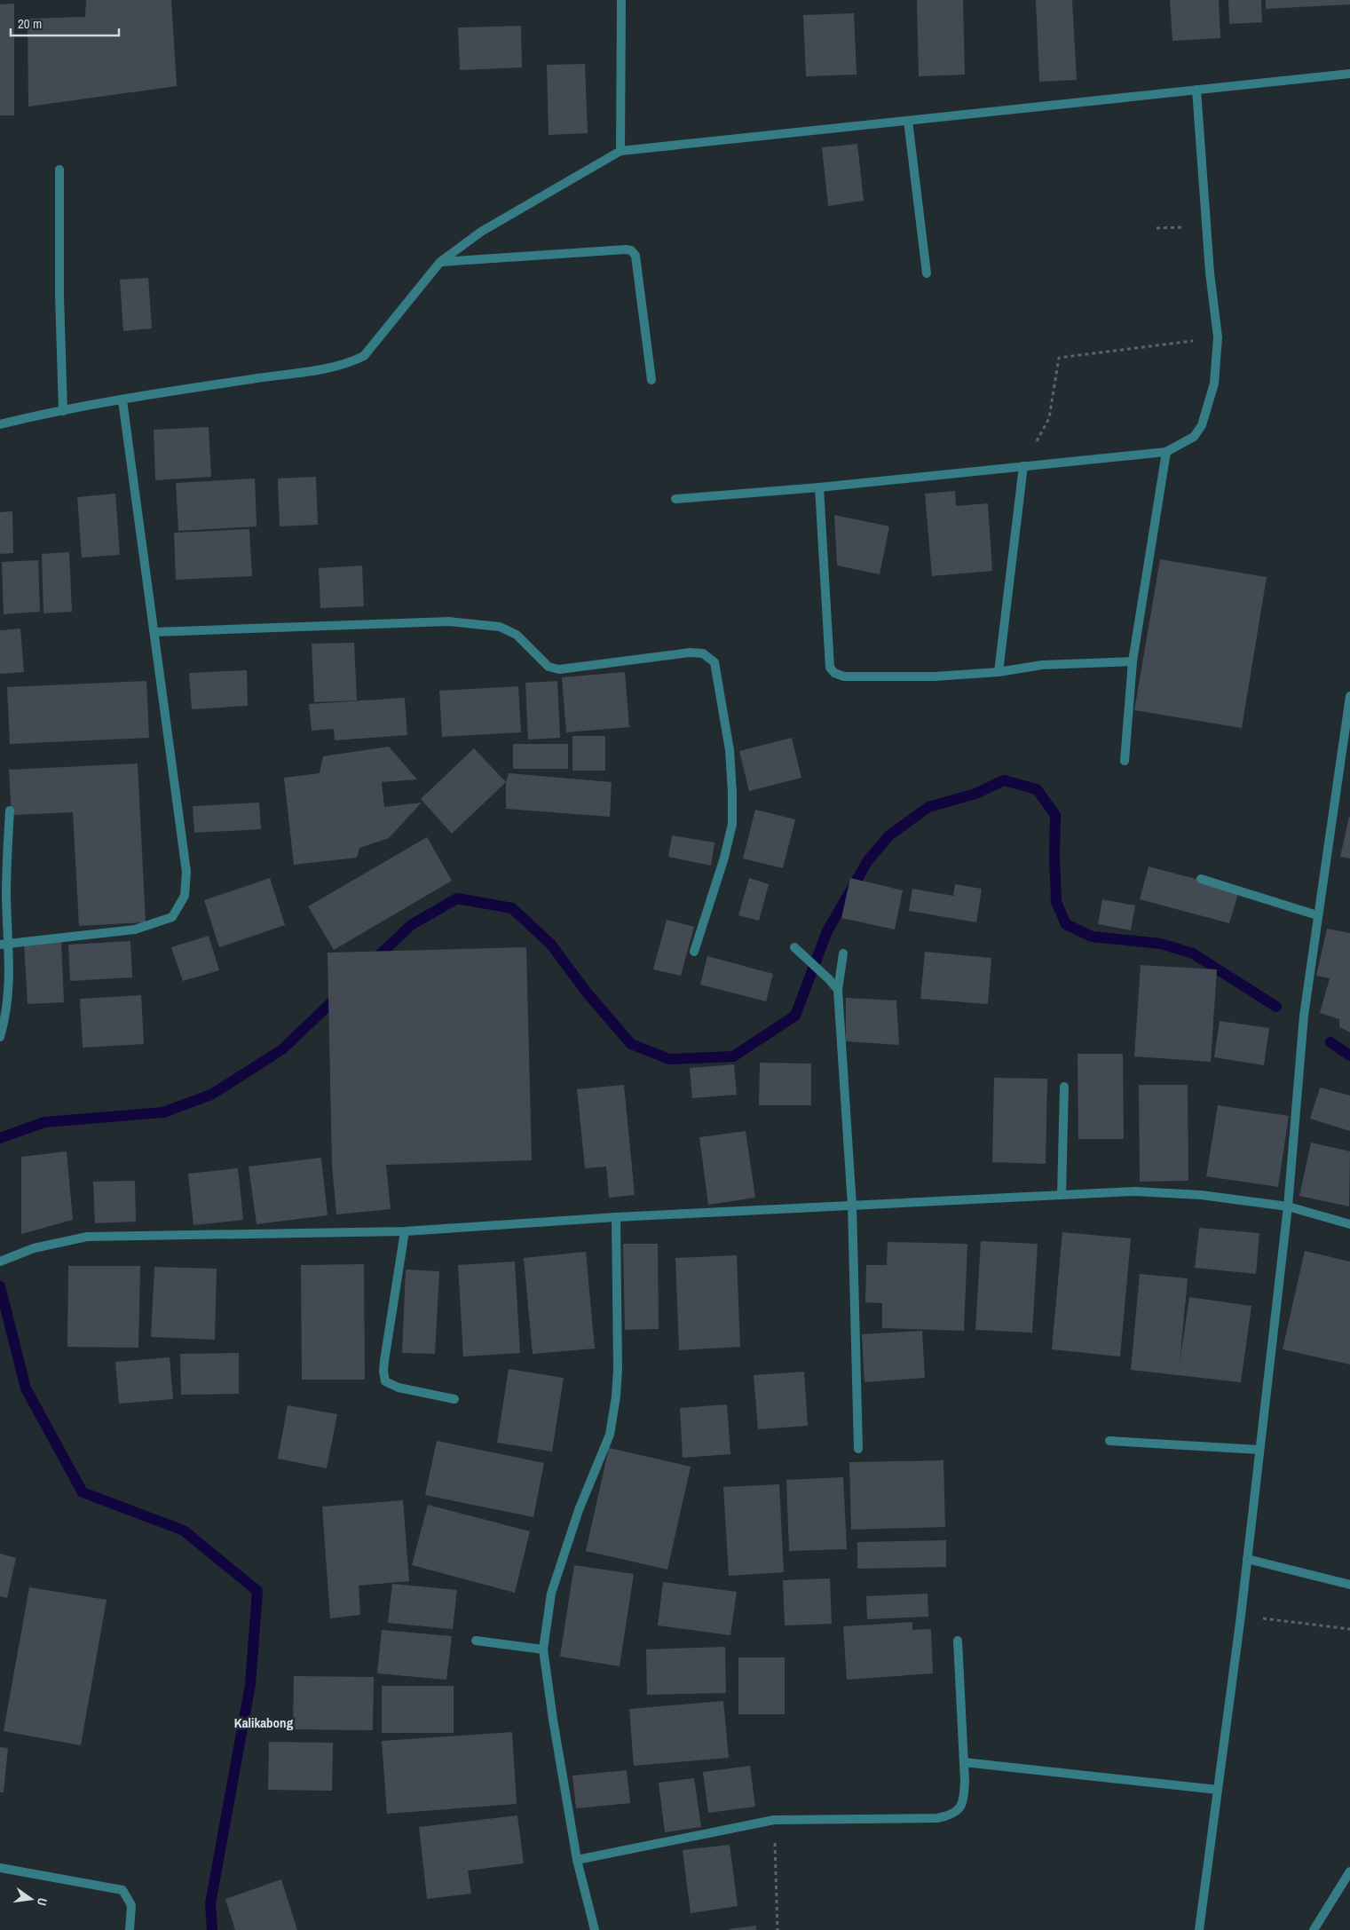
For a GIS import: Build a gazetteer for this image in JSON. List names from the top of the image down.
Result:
{
  "districts": ["Kalikabong"],
  "scale_bar": "20 m",
  "north": "right"
}
